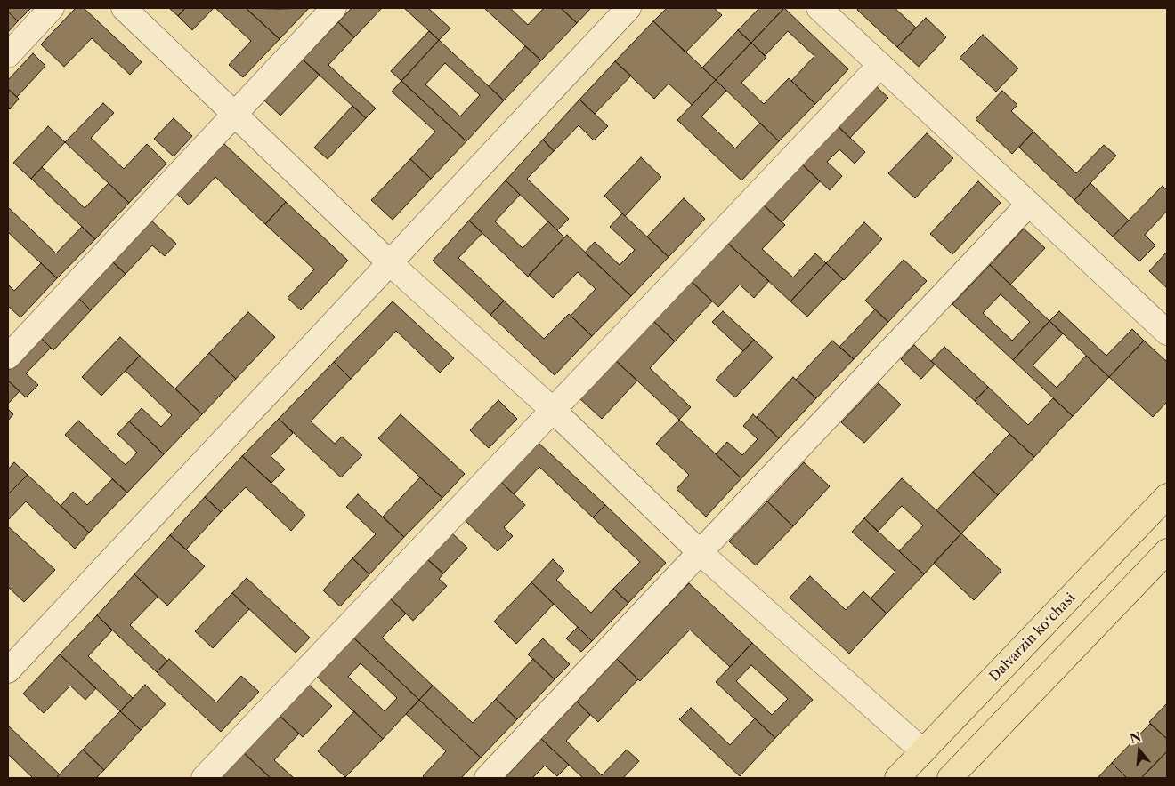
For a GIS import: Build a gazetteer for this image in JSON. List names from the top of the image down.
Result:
{
  "streets": {
    "main road": ["Dalvarzin koʻchasi"]
  },
  "north": "top"
}
